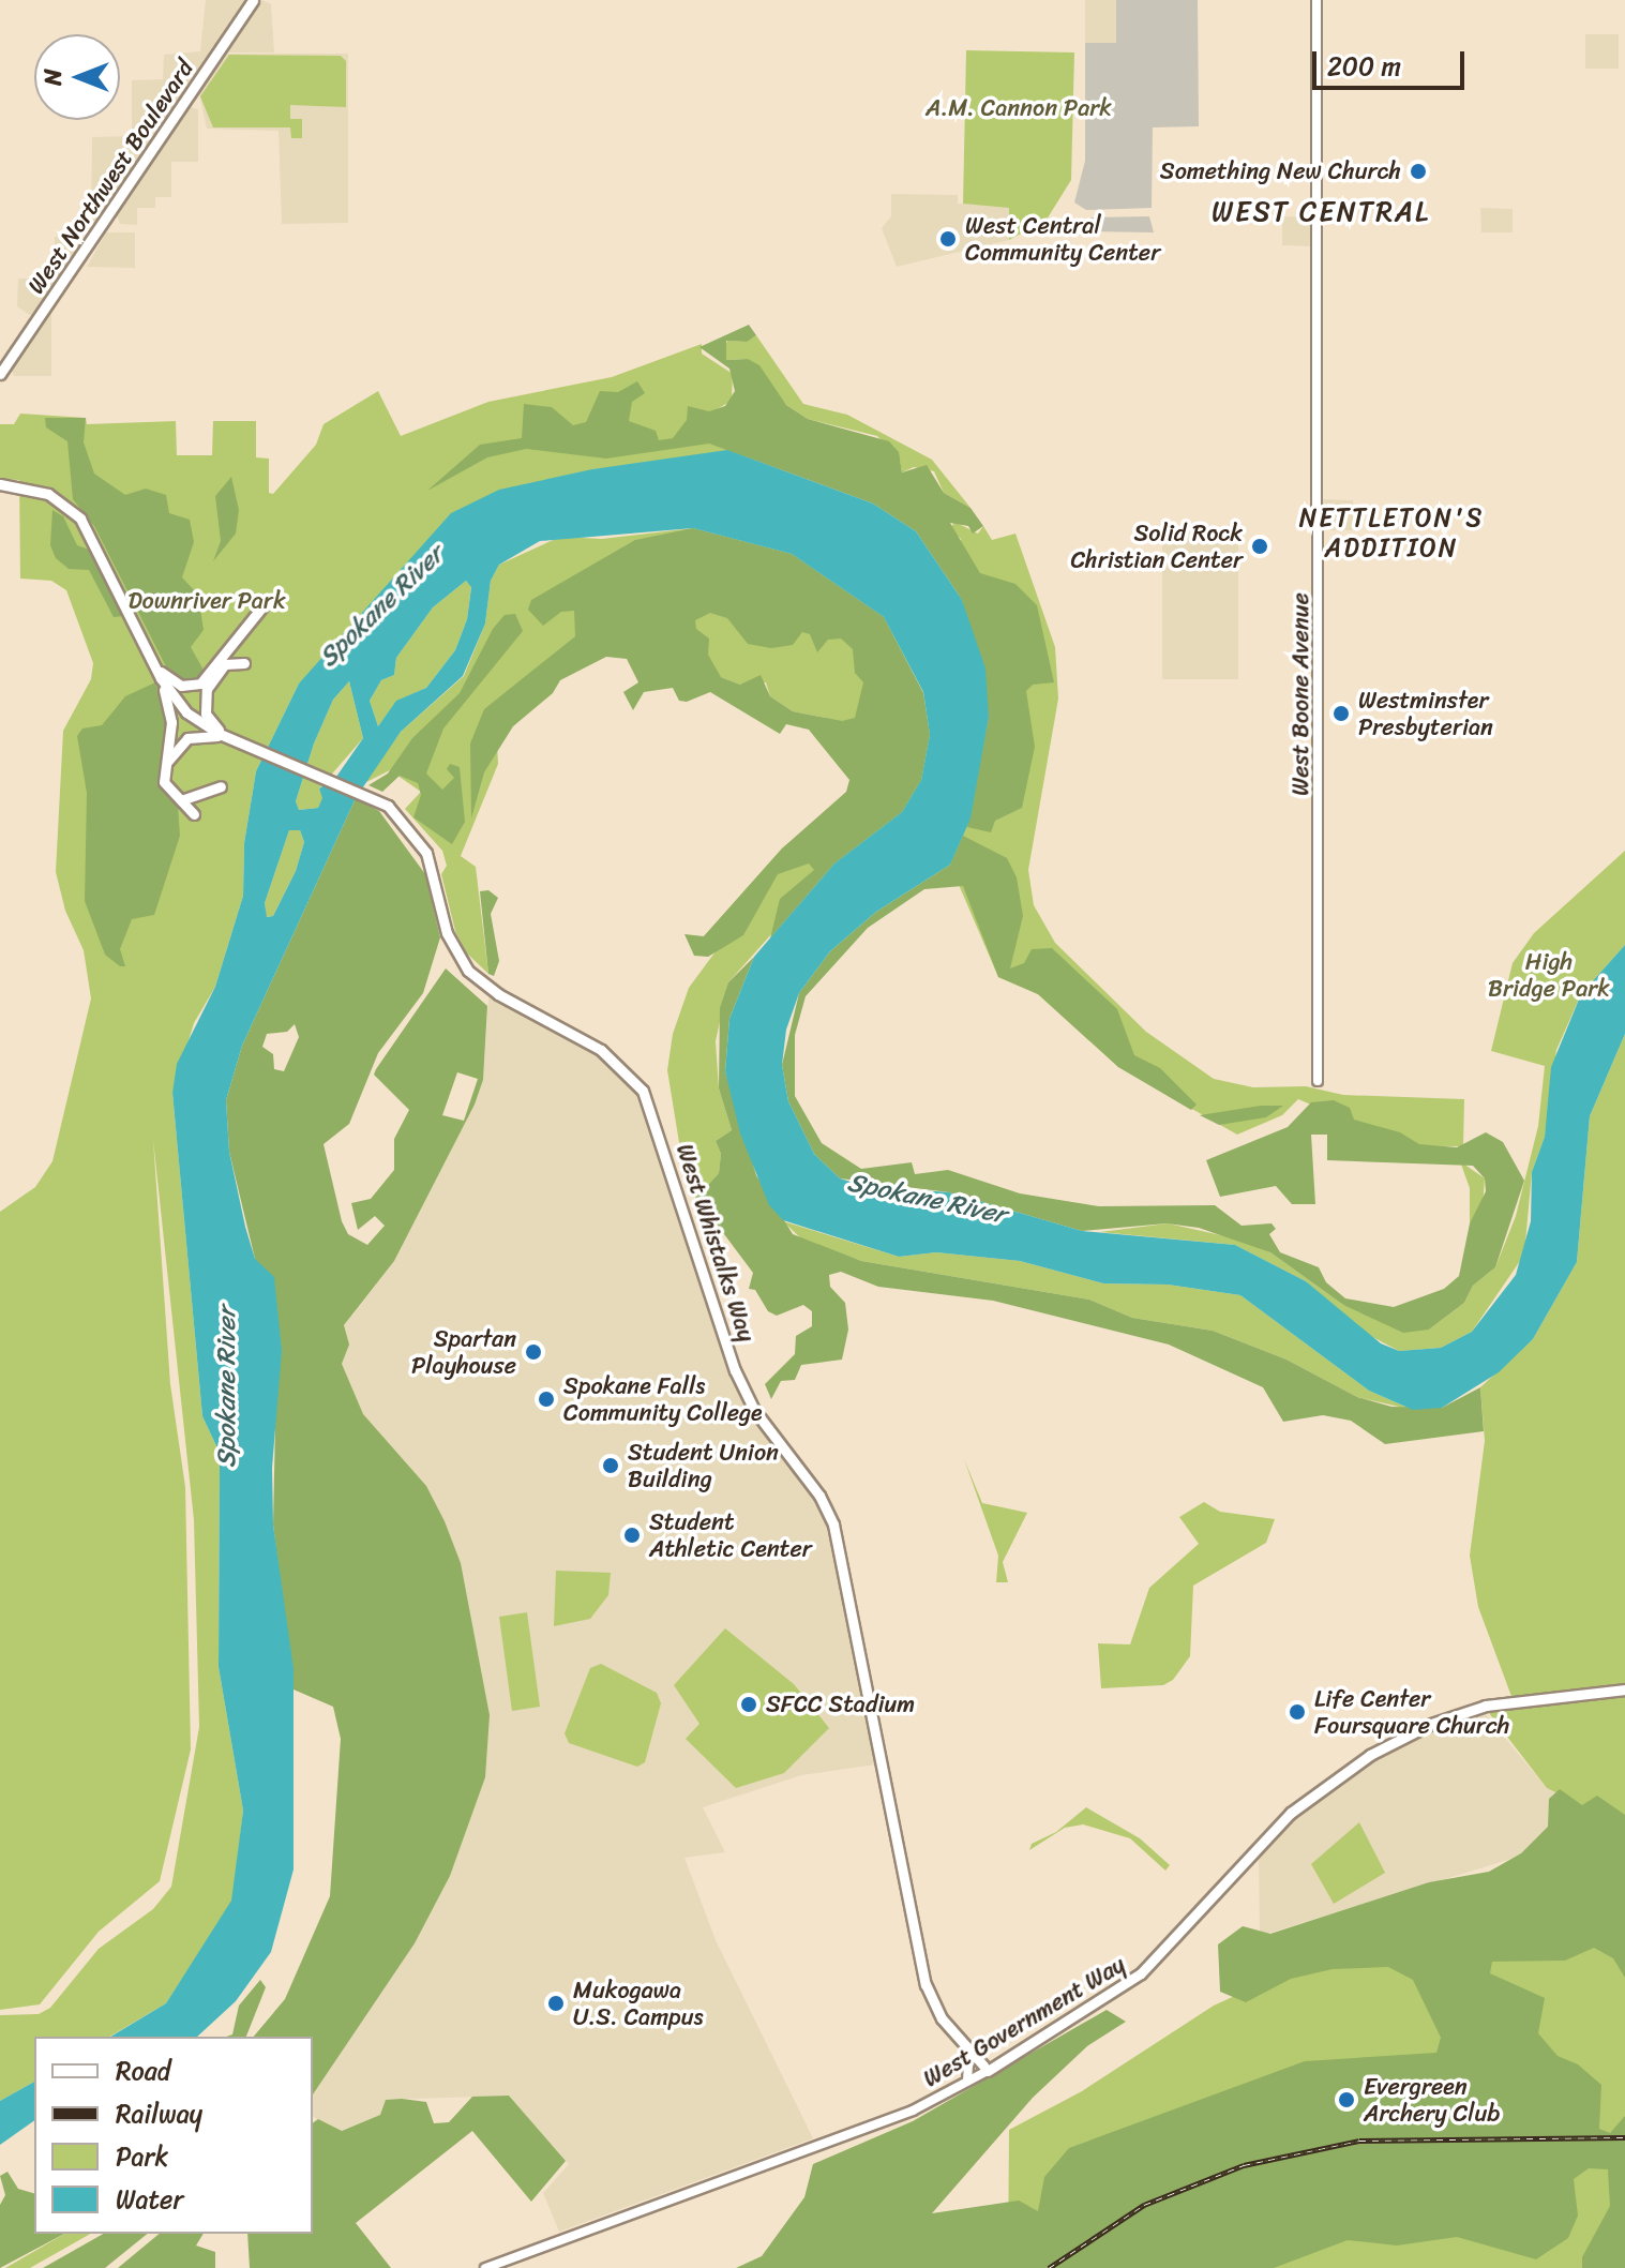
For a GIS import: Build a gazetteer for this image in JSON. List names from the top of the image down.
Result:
{
  "streets": {
    "main road": [
      "West Northwest Boulevard",
      "West Boone Avenue",
      "West Whistalks Way",
      "West Government Way"
    ]
  },
  "crossings": [
    ["West Whistalks Way", "West Government Way"]
  ],
  "districts": ["WEST CENTRAL", "NETTLETON'S ADDITION"],
  "water": ["Spokane River"],
  "parks": ["A.M. Cannon Park", "Downriver Park", "High Bridge Park"],
  "places": [
    "Something New Church",
    "West Central Community Center",
    "Solid Rock Christian Center",
    "Westminster Presbyterian",
    "Spartan Playhouse",
    "Spokane Falls Community College",
    "Student Union Building",
    "Student Athletic Center",
    "SFCC Stadium",
    "Life Center Foursquare Church",
    "Mukogawa U.S. Campus",
    "Evergreen Archery Club"
  ],
  "legend": [
    "Road",
    "Railway",
    "Park",
    "Water"
  ],
  "scale_bar": "200 m",
  "north": "left"
}
